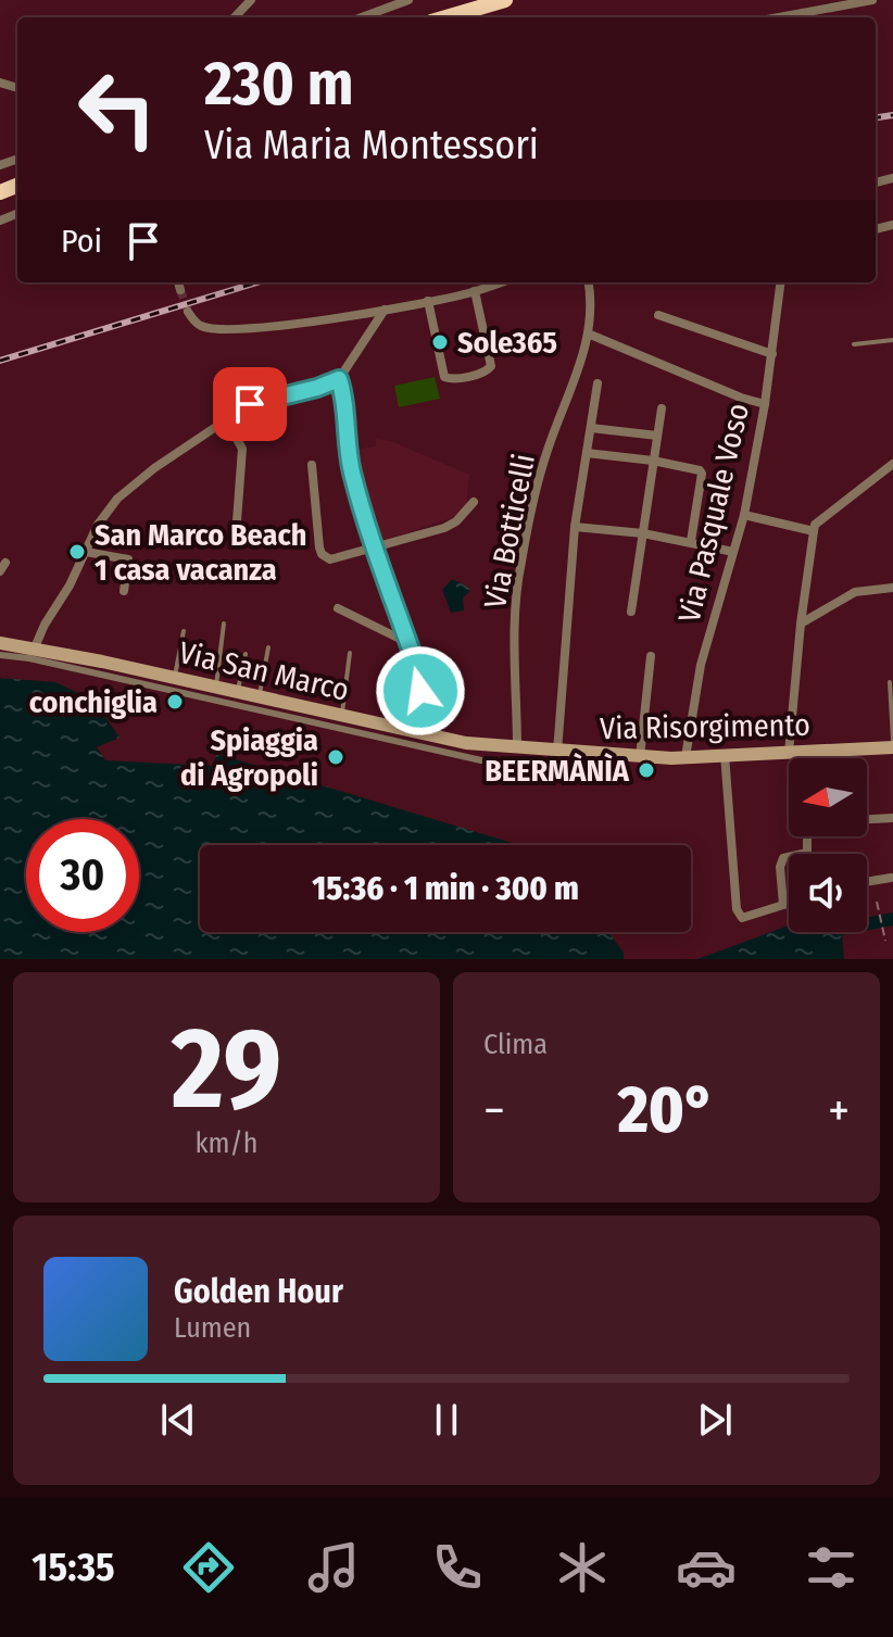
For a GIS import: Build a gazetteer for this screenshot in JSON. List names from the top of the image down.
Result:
{
  "streets": {
    "main road": ["Via San Marco", "Via Risorgimento"],
    "street": ["Via Pasquale Voso", "Via Botticelli"]
  },
  "crossings": [
    ["Via Pasquale Voso", "Via Risorgimento"],
    ["Via Botticelli", "Via San Marco"],
    ["Via Botticelli", "Via Risorgimento"],
    ["Via San Marco", "Via Risorgimento"]
  ],
  "places": [
    "Sole365",
    "San Marco Beach 1 casa vacanza",
    "conchiglia",
    "Spiaggia di Agropoli",
    "BEERMÀNÌA"
  ],
  "north": "left",
  "page": {
    "turn": ["230 m", "Via Maria Montessori"],
    "then": "Poi",
    "limit": "30",
    "trip": "15:36 · 1 min · 300 m",
    "tile": [
      ["29", "km/h"],
      "Clima"
    ],
    "heat": ["−", "20°", "+"],
    "song": ["Golden Hour", "Lumen"],
    "tabs": "15:35"
  }
}
